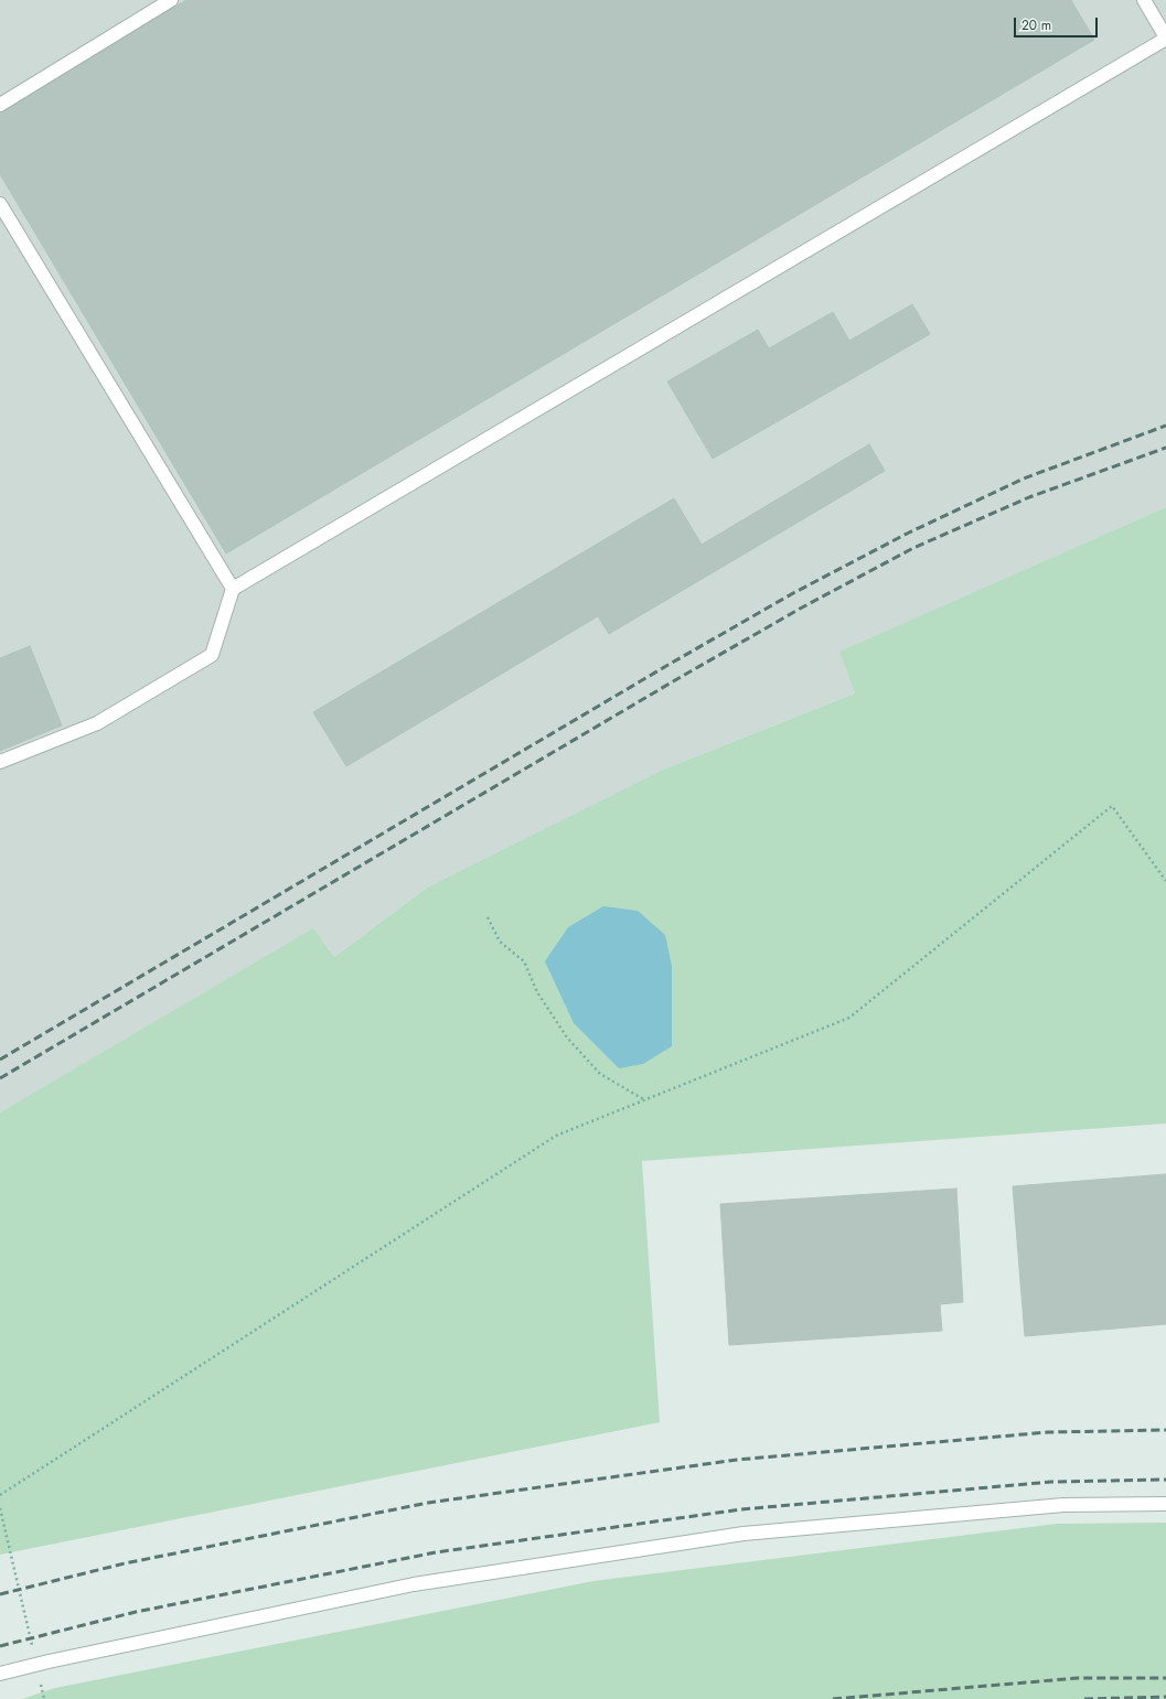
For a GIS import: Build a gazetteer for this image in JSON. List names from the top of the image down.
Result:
{
  "scale_bar": "20 m"
}
